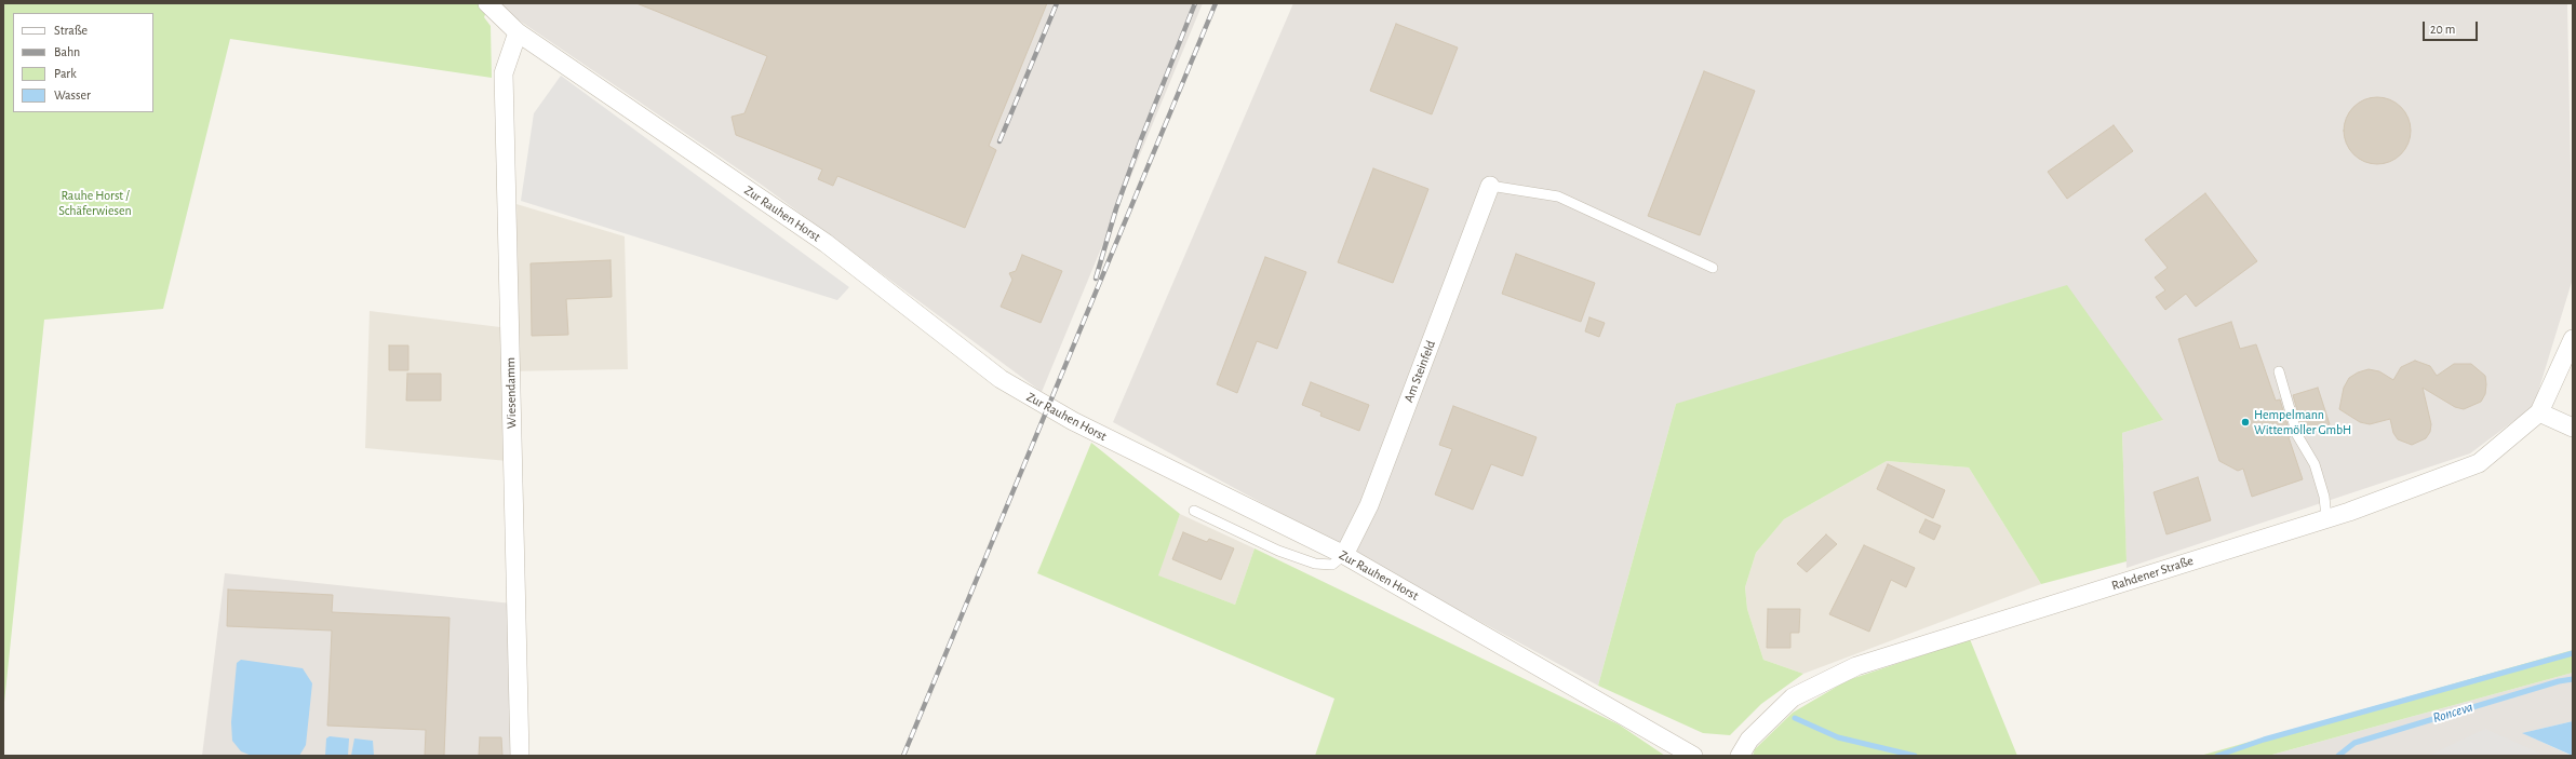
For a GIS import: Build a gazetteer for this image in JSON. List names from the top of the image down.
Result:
{
  "streets": {
    "street": [
      "Zur Rauhen Horst",
      "Am Steinfeld",
      "Wiesendamm",
      "Rahdener Straße"
    ]
  },
  "crossings": [
    ["Zur Rauhen Horst", "Am Steinfeld"],
    ["Zur Rauhen Horst", "Wiesendamm"]
  ],
  "water": ["Ronceva"],
  "parks": ["Rauhe Horst / Schäferwiesen"],
  "places": ["Hempelmann Wittemöller GmbH"],
  "legend": [
    "Straße",
    "Bahn",
    "Park",
    "Wasser"
  ],
  "scale_bar": "20 m"
}
